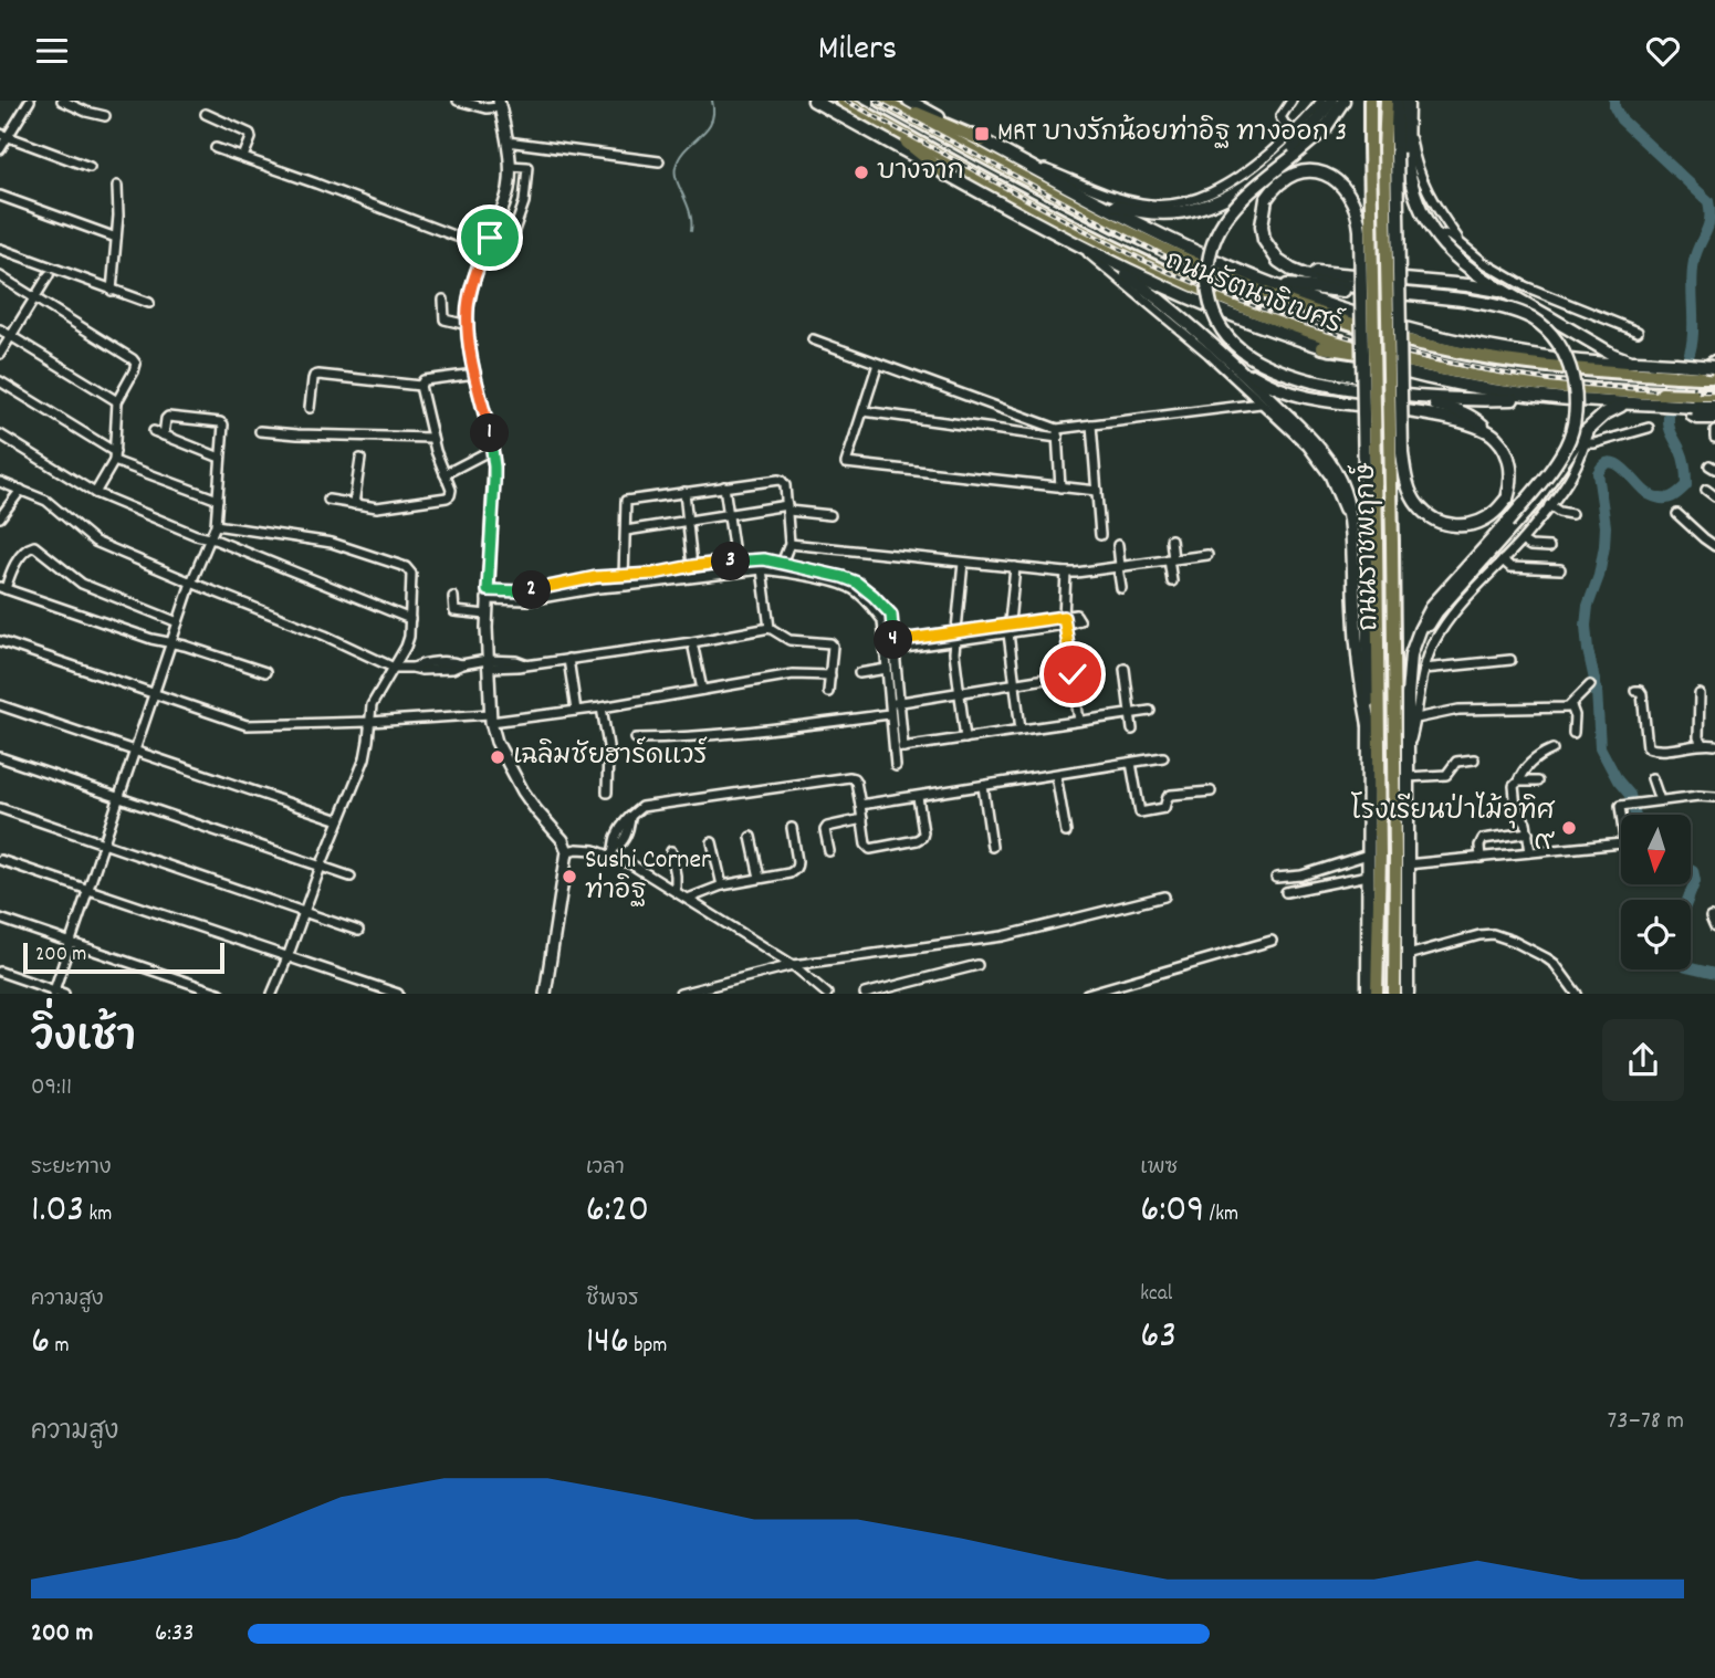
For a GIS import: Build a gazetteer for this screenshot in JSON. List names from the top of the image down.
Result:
{
  "streets": {
    "main road": ["ถนนรัตนาธิเบศร์", "ถนนราชพฤกษ์"]
  },
  "places": {
    "transit": ["MRT บางรักน้อยท่าอิฐ ทางออก 3"],
    "other": [
      "บางจาก",
      "เฉลิมชัยฮาร์ดแวร์",
      "โรงเรียนป่าไม้อุทิศ ๙",
      "Sushi Corner ท่าอิฐ"
    ]
  },
  "scale_bar": "200 m",
  "north": "bottom",
  "page": {
    "header": "Milers",
    "pins": [
      "1",
      "3",
      "2",
      "4"
    ],
    "scale": "200 m",
    "heading": ["วิ่งเช้า", "09:11"],
    "stats": [
      ["ระยะทาง", "1.03 km"],
      ["เวลา", "6:20"],
      ["เพซ", "6:09 /km"],
      ["ความสูง", "6 m"],
      ["ชีพจร", "146 bpm"],
      ["kcal", "63"]
    ],
    "chart": ["ความสูง", "73–78 m"],
    "list": [
      {
        "name": "200 m",
        "note": "6:33"
      }
    ]
  }
}
